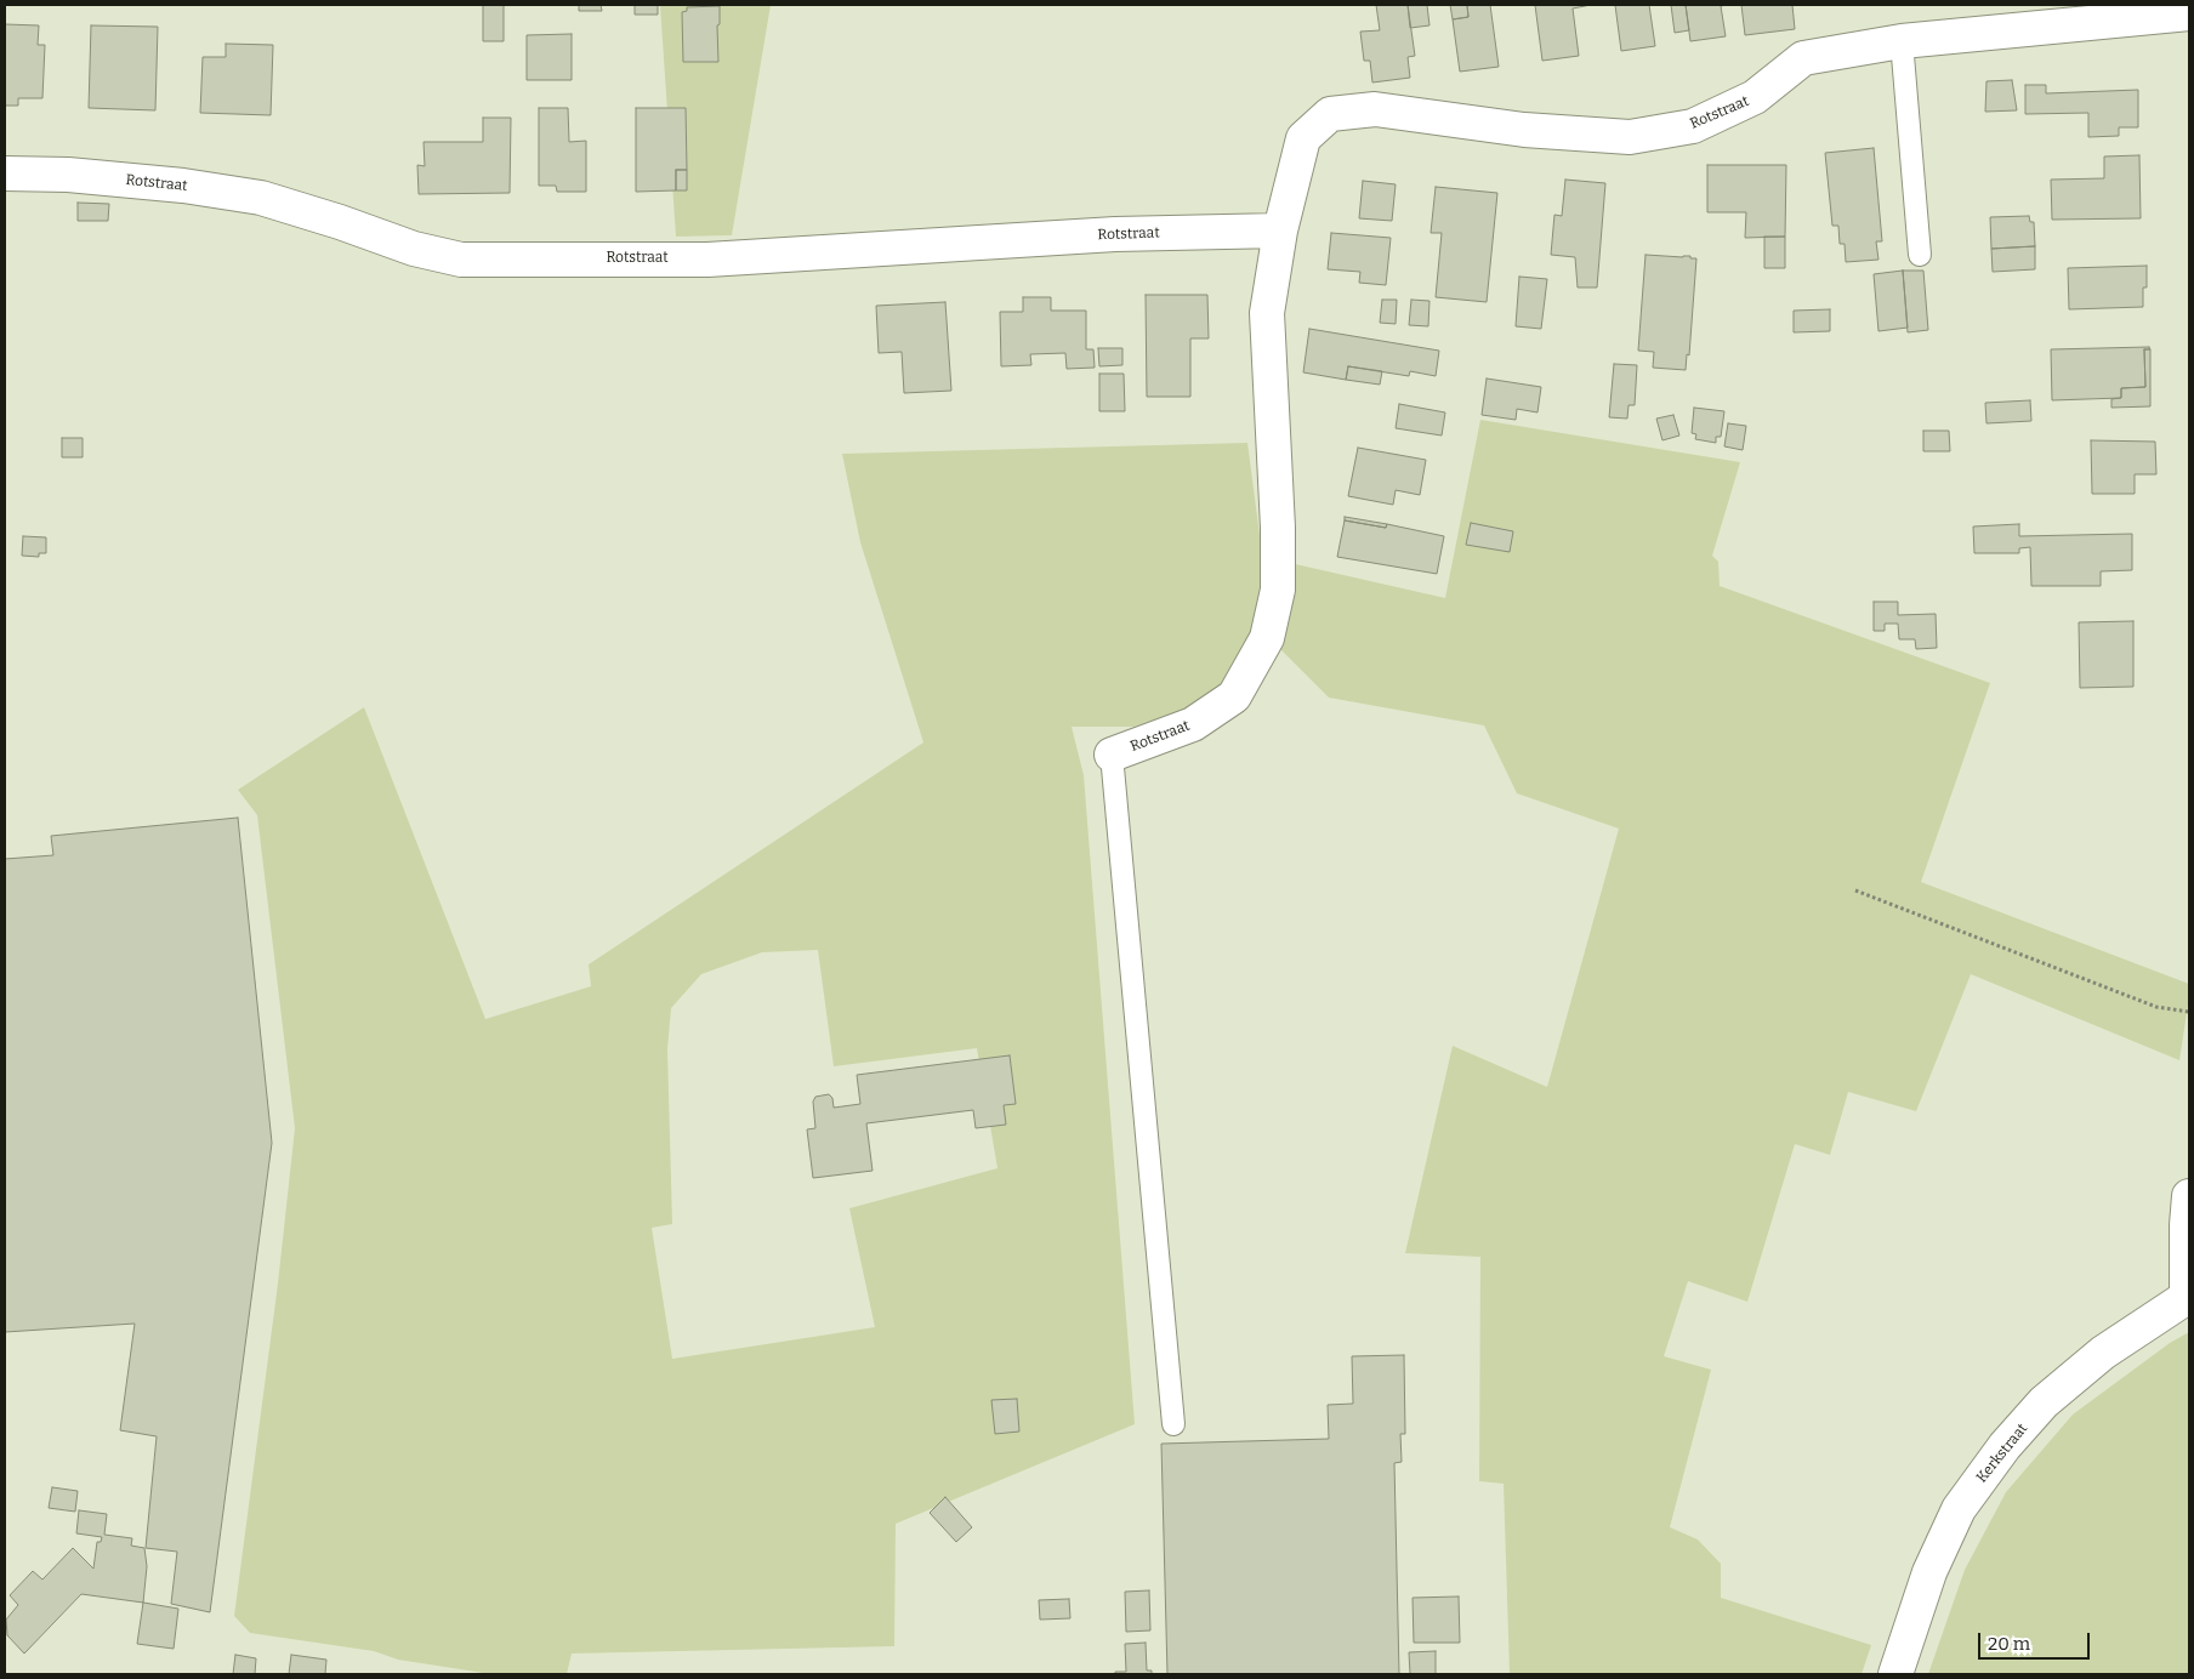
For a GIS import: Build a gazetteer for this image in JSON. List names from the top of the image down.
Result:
{
  "streets": {
    "street": ["Rotstraat", "Kerkstraat"]
  },
  "scale_bar": "20 m"
}
